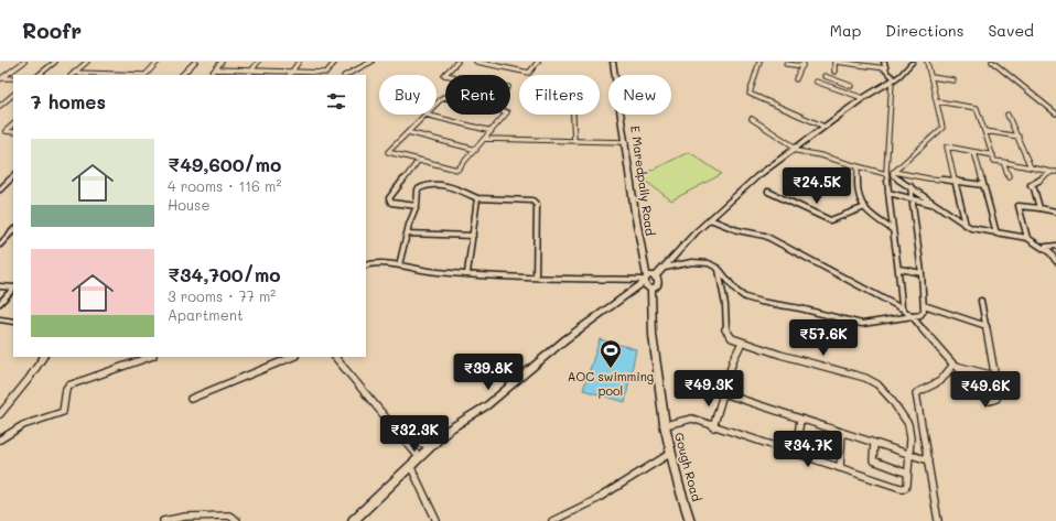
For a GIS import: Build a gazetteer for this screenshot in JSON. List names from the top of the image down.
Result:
{
  "streets": {
    "main road": ["E Maredpally Road", "Gough Road"]
  },
  "places": {
    "sports": ["AOC swimming pool"]
  },
  "page": {
    "header": "Roofr",
    "nav": ["Map", "Directions", "Saved"],
    "chip": [
      "Buy",
      "Rent",
      "Filters",
      "New"
    ],
    "heading": "7 homes",
    "list": [
      {
        "name": "₹49,600/mo",
        "note": "4 rooms · 116 m² · House"
      },
      {
        "name": "₹34,700/mo",
        "note": "3 rooms · 77 m² · Apartment"
      }
    ],
    "price": [
      "₹24.5K",
      "₹57.6K",
      "₹39.8K",
      "₹49.3K",
      "₹49.6K",
      "₹32.3K",
      "₹34.7K"
    ]
  }
}
